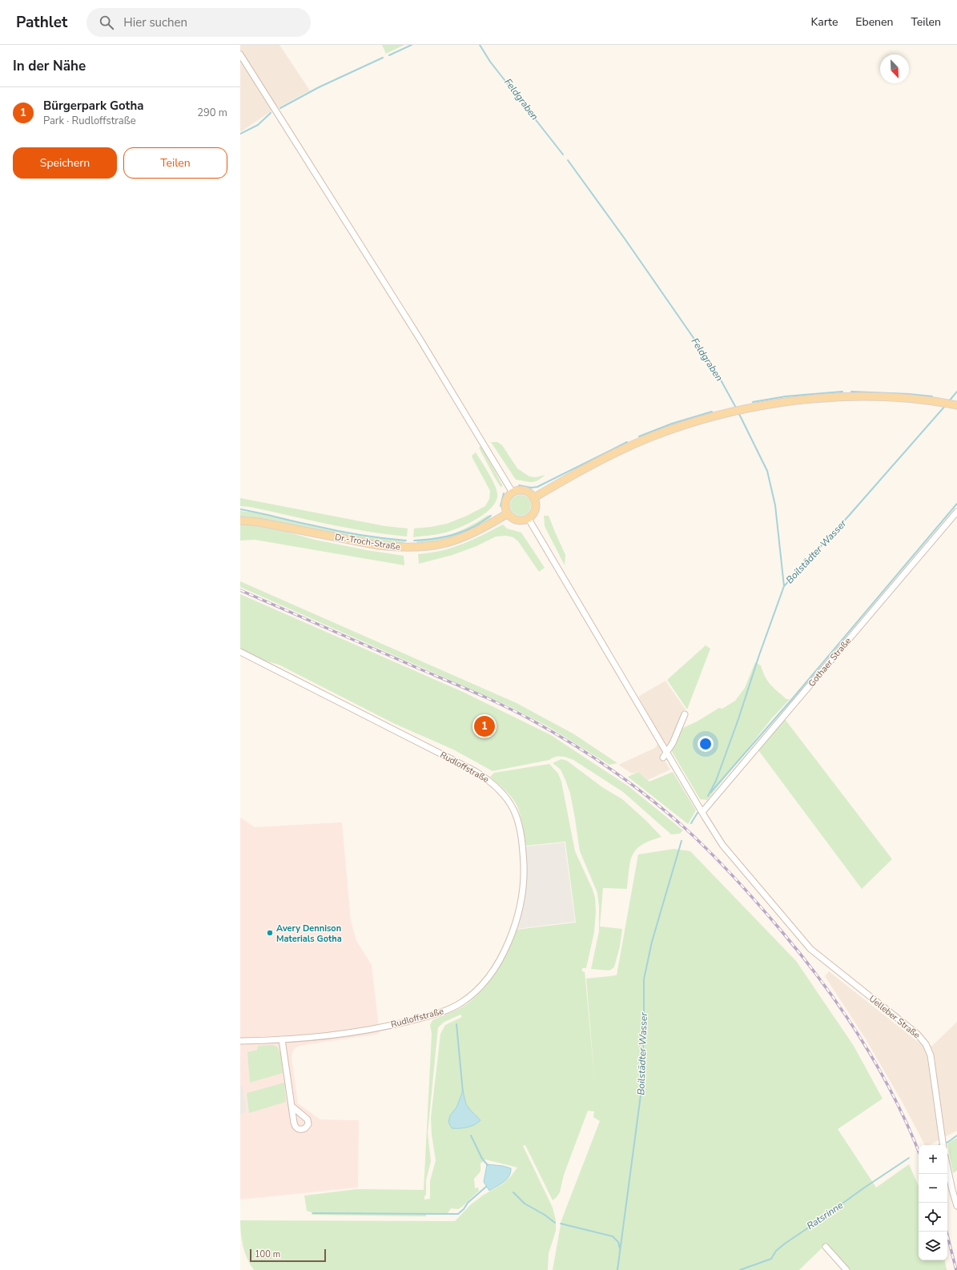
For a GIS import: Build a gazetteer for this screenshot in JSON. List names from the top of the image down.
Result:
{
  "streets": {
    "main road": ["Dr.-Troch-Straße"],
    "street": ["Gothaer Straße", "Rudloffstraße", "Uelleber Straße"]
  },
  "crossings": [
    ["Dr.-Troch-Straße", "Uelleber Straße"],
    ["Gothaer Straße", "Uelleber Straße"]
  ],
  "water": ["Feldgraben", "Boilstädter Wasser", "Ratsrinne"],
  "places": ["Avery Dennison Materials Gotha"],
  "scale_bar": "100 m",
  "north": "bottom right",
  "page": {
    "header": "Pathlet",
    "search": "Hier suchen",
    "nav": ["Karte", "Ebenen", "Teilen"],
    "heading": "In der Nähe",
    "list": [
      {
        "mark": "1",
        "name": "Bürgerpark Gotha",
        "note": "Park · Rudloffstraße",
        "value": "290 m"
      }
    ],
    "buttons": ["Speichern", "Teilen"],
    "pins": "1",
    "map_buttons": ["+", "−"],
    "scale": "100 m"
  }
}
